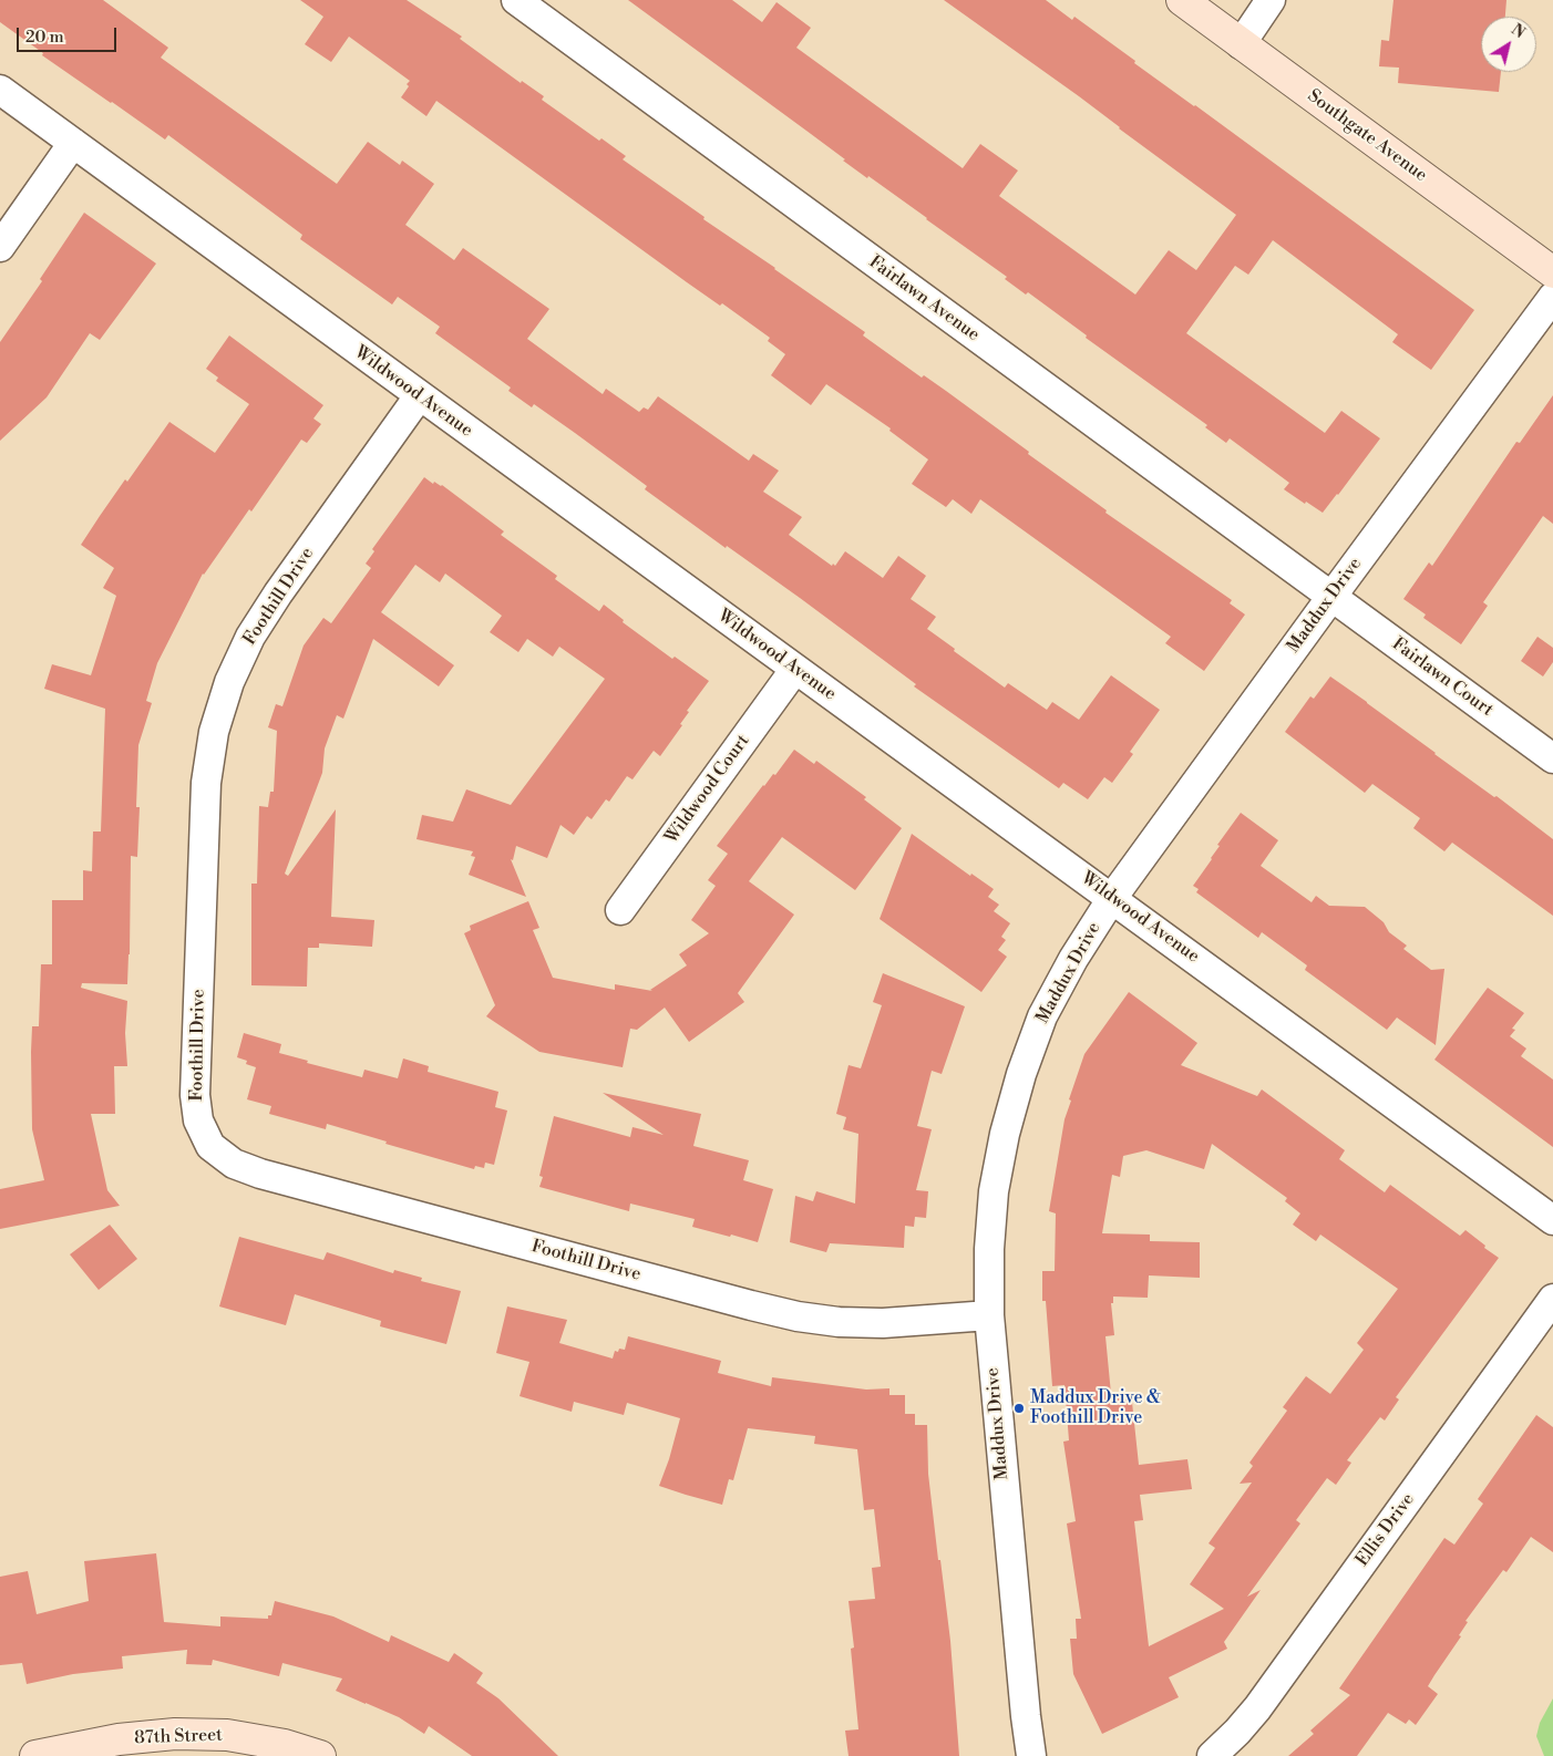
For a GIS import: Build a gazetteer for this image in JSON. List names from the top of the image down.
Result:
{
  "streets": {
    "street": [
      "Southgate Avenue",
      "Fairlawn Avenue",
      "Wildwood Avenue",
      "Foothill Drive",
      "Maddux Drive",
      "Fairlawn Court",
      "Wildwood Court",
      "Ellis Drive",
      "87th Street"
    ]
  },
  "crossings": [
    ["Fairlawn Avenue", "Maddux Drive"],
    ["Fairlawn Avenue", "Fairlawn Court"],
    ["Wildwood Avenue", "Foothill Drive"],
    ["Wildwood Avenue", "Maddux Drive"],
    ["Wildwood Avenue", "Wildwood Court"],
    ["Foothill Drive", "Maddux Drive"],
    ["Maddux Drive", "Fairlawn Court"]
  ],
  "places": ["Maddux Drive & Foothill Drive"],
  "scale_bar": "20 m",
  "north": "top right"
}
